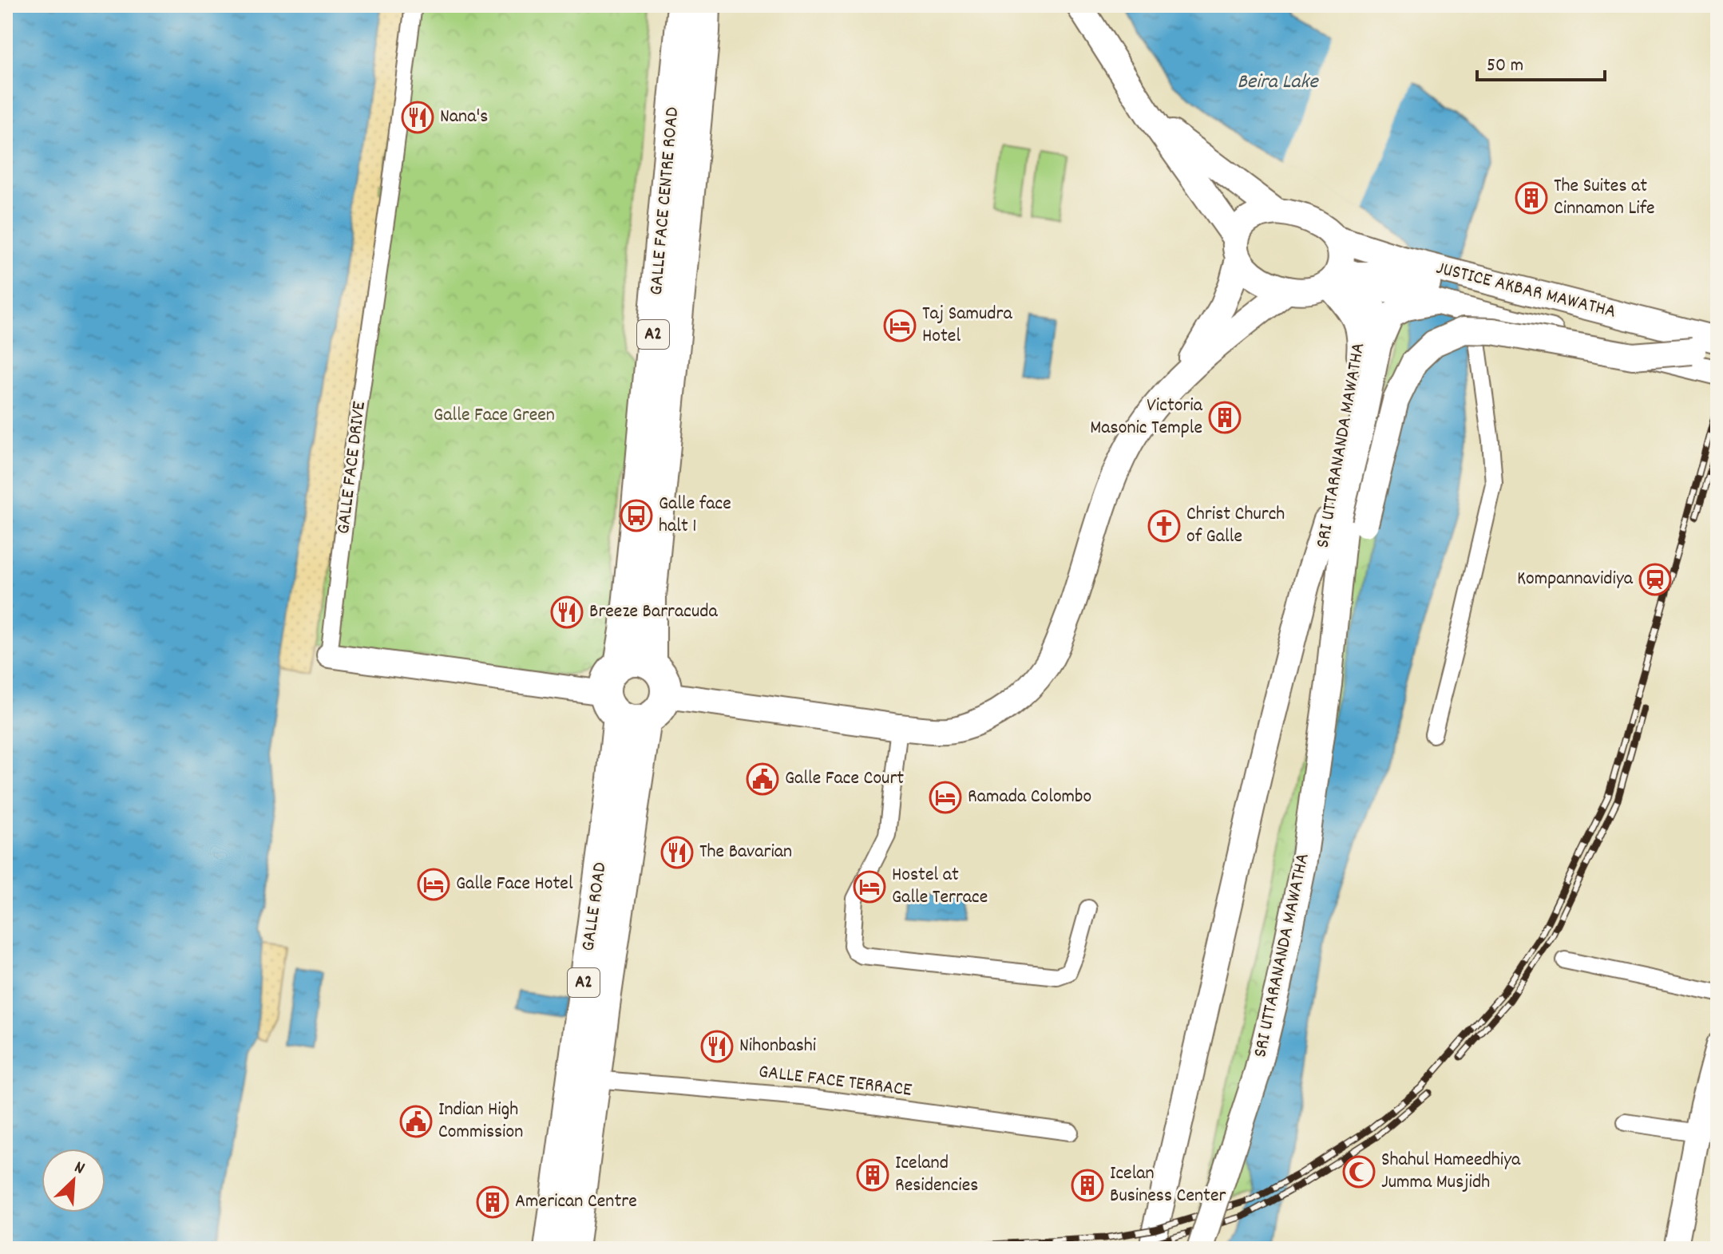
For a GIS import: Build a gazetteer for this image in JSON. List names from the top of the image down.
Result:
{
  "streets": {
    "highway": ["GALLE FACE CENTRE ROAD", "A2", "GALLE ROAD"],
    "main road": ["JUSTICE AKBAR MAWATHA", "SRI UTTARANANDA MAWATHA"],
    "street": ["GALLE FACE DRIVE", "GALLE FACE TERRACE"]
  },
  "crossings": [
    ["GALLE FACE CENTRE ROAD", "GALLE FACE DRIVE"],
    ["GALLE FACE CENTRE ROAD", "GALLE ROAD"],
    ["JUSTICE AKBAR MAWATHA", "SRI UTTARANANDA MAWATHA"],
    ["GALLE FACE DRIVE", "GALLE ROAD"],
    ["GALLE ROAD", "GALLE FACE TERRACE"]
  ],
  "water": ["Beira Lake"],
  "parks": ["Galle Face Green"],
  "places": {
    "restaurant": [
      "Nana's",
      "Breeze Barracuda",
      "The Bavarian",
      "Nihonbashi"
    ],
    "building": [
      "The Suites at Cinnamon Life",
      "Victoria Masonic Temple",
      "Iceland Residencies",
      "Icelan Business Center",
      "American Centre"
    ],
    "hotel": [
      "Taj Samudra Hotel",
      "Ramada Colombo",
      "Galle Face Hotel",
      "Hostel at Galle Terrace"
    ],
    "bus stop": ["Galle face halt 1"],
    "church": ["Christ Church of Galle"],
    "station": ["Kompannavidiya"],
    "public building": ["Galle Face Court", "Indian High Commission"],
    "mosque": ["Shahul Hameedhiya Jumma Musjidh"]
  },
  "scale_bar": "50 m",
  "north": "top right"
}
